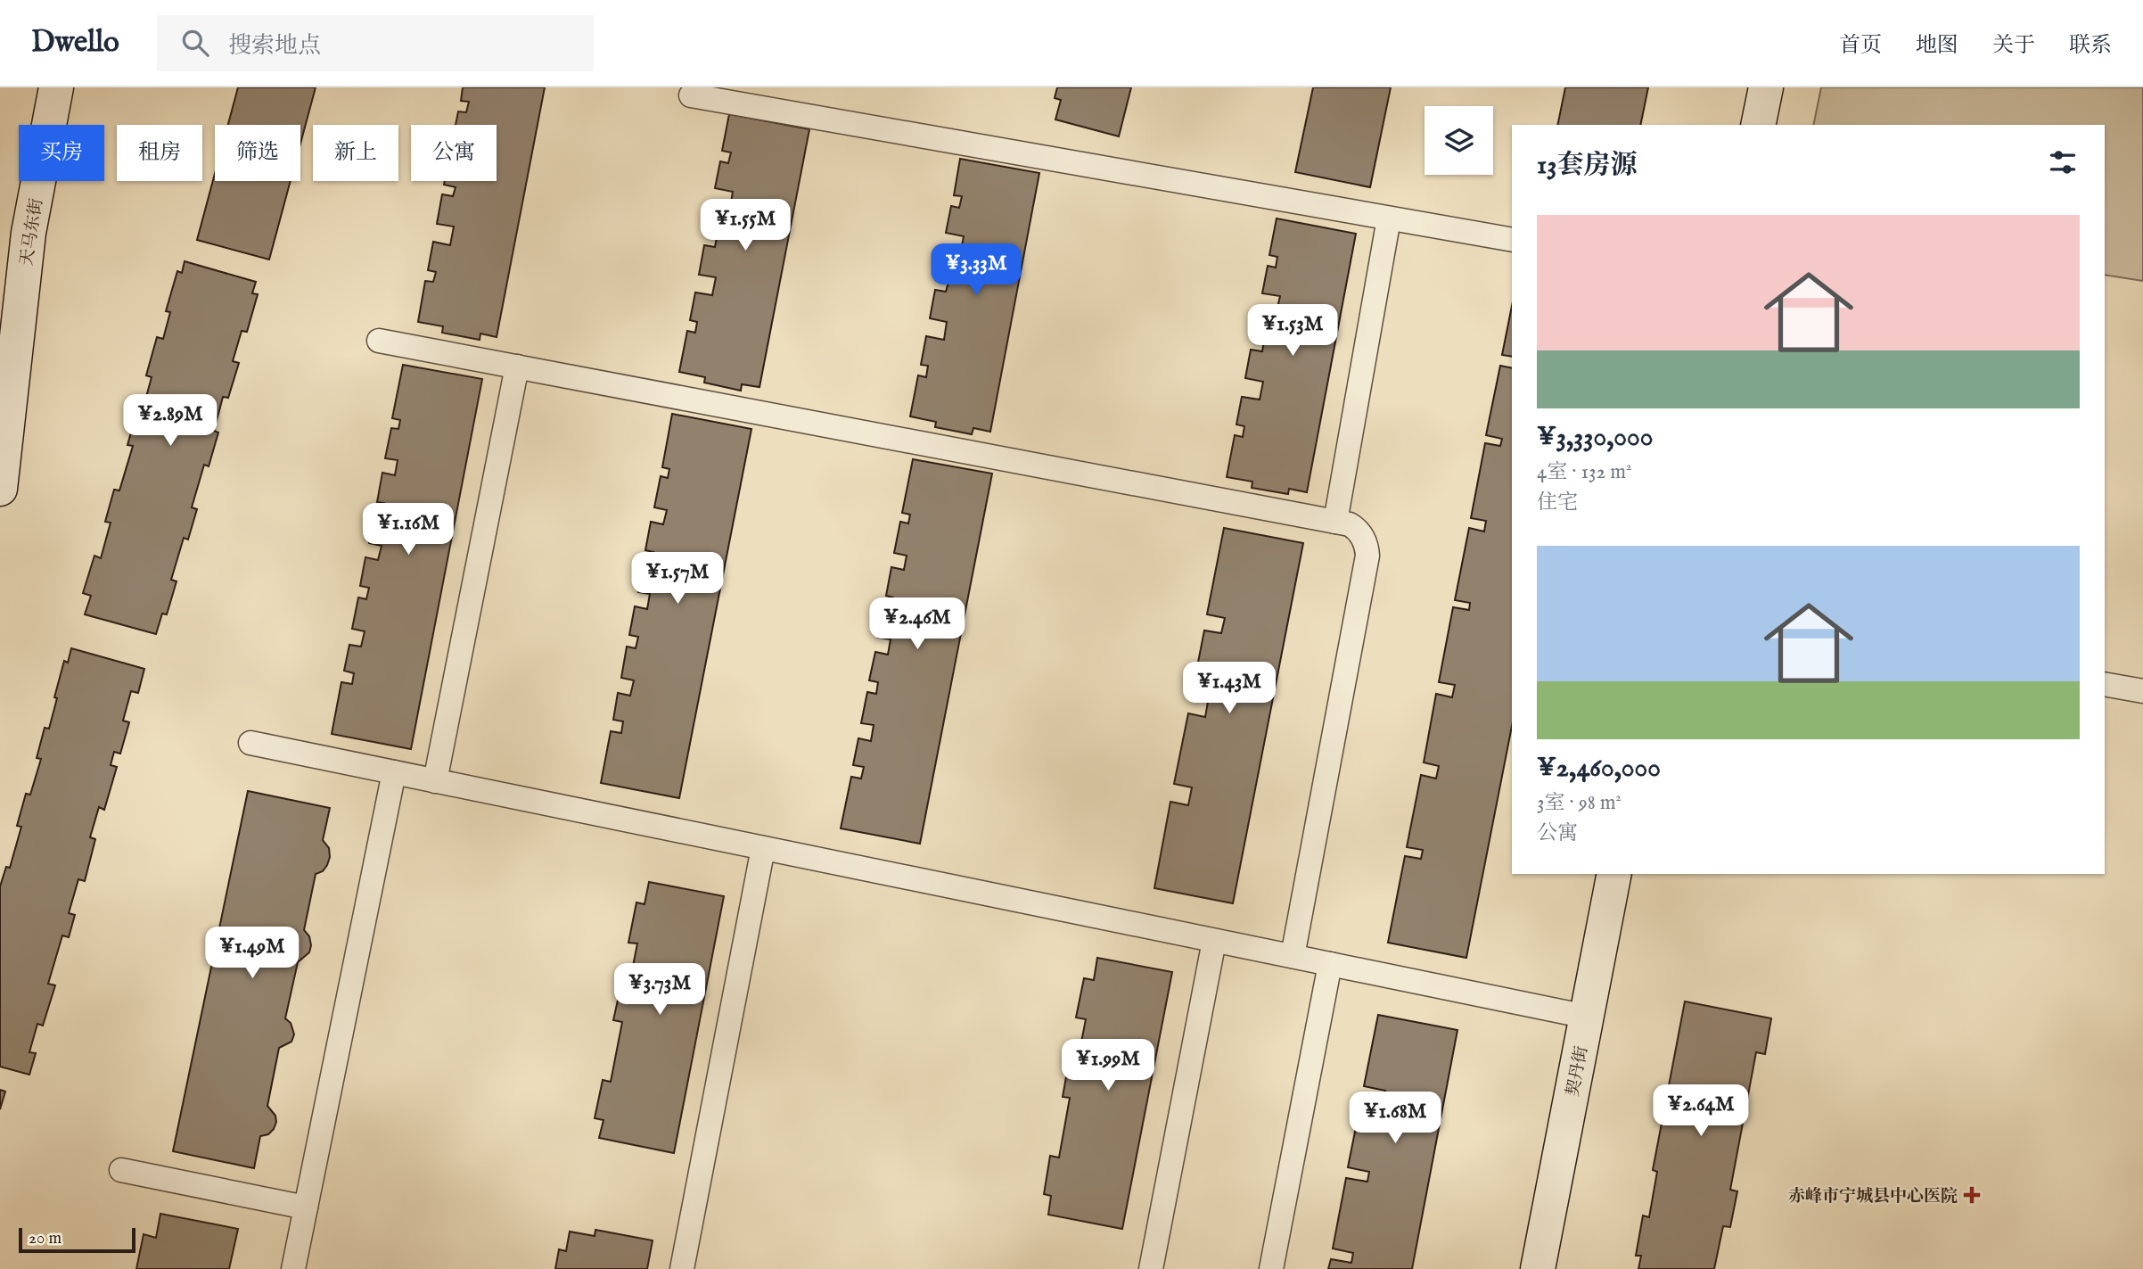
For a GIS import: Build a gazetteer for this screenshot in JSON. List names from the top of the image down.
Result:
{
  "streets": {
    "main road": ["天马东街", "契丹街"]
  },
  "places": {
    "health": ["赤峰市宁城县中心医院"]
  },
  "scale_bar": "20 m",
  "page": {
    "header": "Dwello",
    "search": "搜索地点",
    "nav": [
      "首页",
      "地图",
      "关于",
      "联系"
    ],
    "chip": [
      "买房",
      "租房",
      "筛选",
      "新上",
      "公寓"
    ],
    "heading": "13套房源",
    "price": [
      "¥1.55M",
      "¥3.33M",
      "¥1.53M",
      "¥2.89M",
      "¥1.16M",
      "¥1.57M",
      "¥2.46M",
      "¥1.43M",
      "¥1.49M",
      "¥3.73M",
      "¥1.99M",
      "¥2.64M",
      "¥1.68M"
    ],
    "list": [
      {
        "name": "¥3,330,000",
        "note": "4室 · 132 m² · 住宅"
      },
      {
        "name": "¥2,460,000",
        "note": "3室 · 98 m² · 公寓"
      }
    ],
    "scale": "20 m"
  }
}
